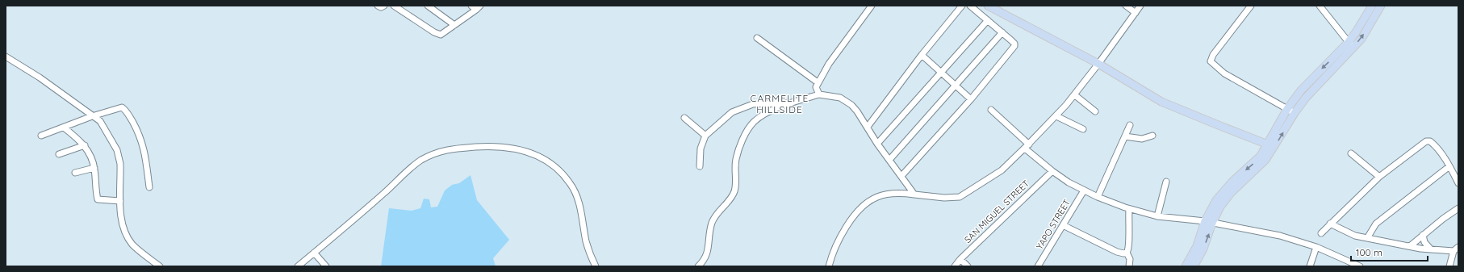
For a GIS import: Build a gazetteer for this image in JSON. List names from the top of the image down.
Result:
{
  "streets": {
    "street": ["SAN MIGUEL STREET", "YAPO STREET"]
  },
  "districts": ["CARMELITE HILLSIDE"],
  "scale_bar": "100 m"
}
